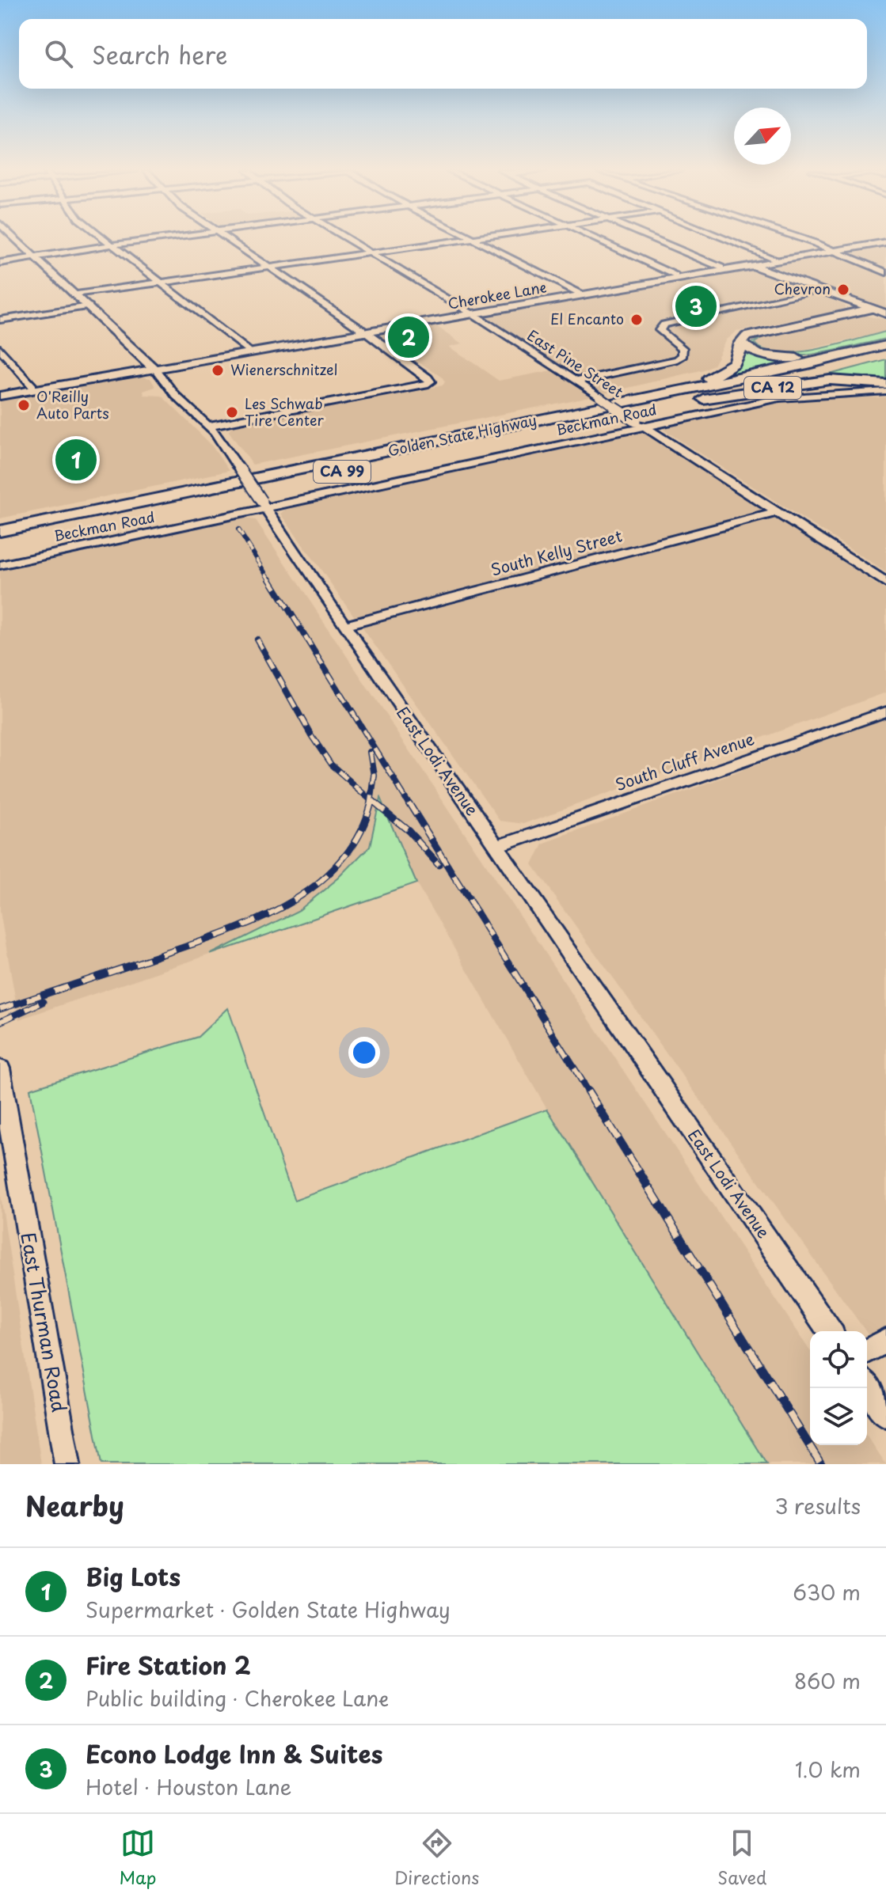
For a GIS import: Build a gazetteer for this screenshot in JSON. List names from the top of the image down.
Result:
{
  "streets": {
    "highway": ["CA 12", "Golden State Highway", "CA 99"],
    "main road": ["Cherokee Lane", "East Lodi Avenue"],
    "street": [
      "East Pine Street",
      "Beckman Road",
      "South Kelly Street",
      "South Cluff Avenue",
      "East Thurman Road"
    ]
  },
  "crossings": [
    ["Cherokee Lane", "East Pine Street"],
    ["Cherokee Lane", "East Lodi Avenue"],
    ["East Pine Street", "Beckman Road"],
    ["East Pine Street", "South Kelly Street"],
    ["CA 12", "Golden State Highway"],
    ["Beckman Road", "East Lodi Avenue"],
    ["South Kelly Street", "East Lodi Avenue"],
    ["East Lodi Avenue", "South Cluff Avenue"]
  ],
  "places": [
    "Chevron",
    "El Encanto",
    "Wienerschnitzel",
    "O'Reilly Auto Parts",
    "Les Schwab Tire Center"
  ],
  "north": "top right",
  "page": {
    "search": "Search here",
    "pins": ["3", "2", "1"],
    "heading": ["Nearby", "3 results"],
    "list": [
      {
        "mark": "1",
        "name": "Big Lots",
        "note": "Supermarket · Golden State Highway",
        "value": "630 m"
      },
      {
        "mark": "2",
        "name": "Fire Station 2",
        "note": "Public building · Cherokee Lane",
        "value": "860 m"
      },
      {
        "mark": "3",
        "name": "Econo Lodge Inn & Suites",
        "note": "Hotel · Houston Lane",
        "value": "1.0 km"
      }
    ],
    "nav": ["Map", "Directions", "Saved"]
  }
}
